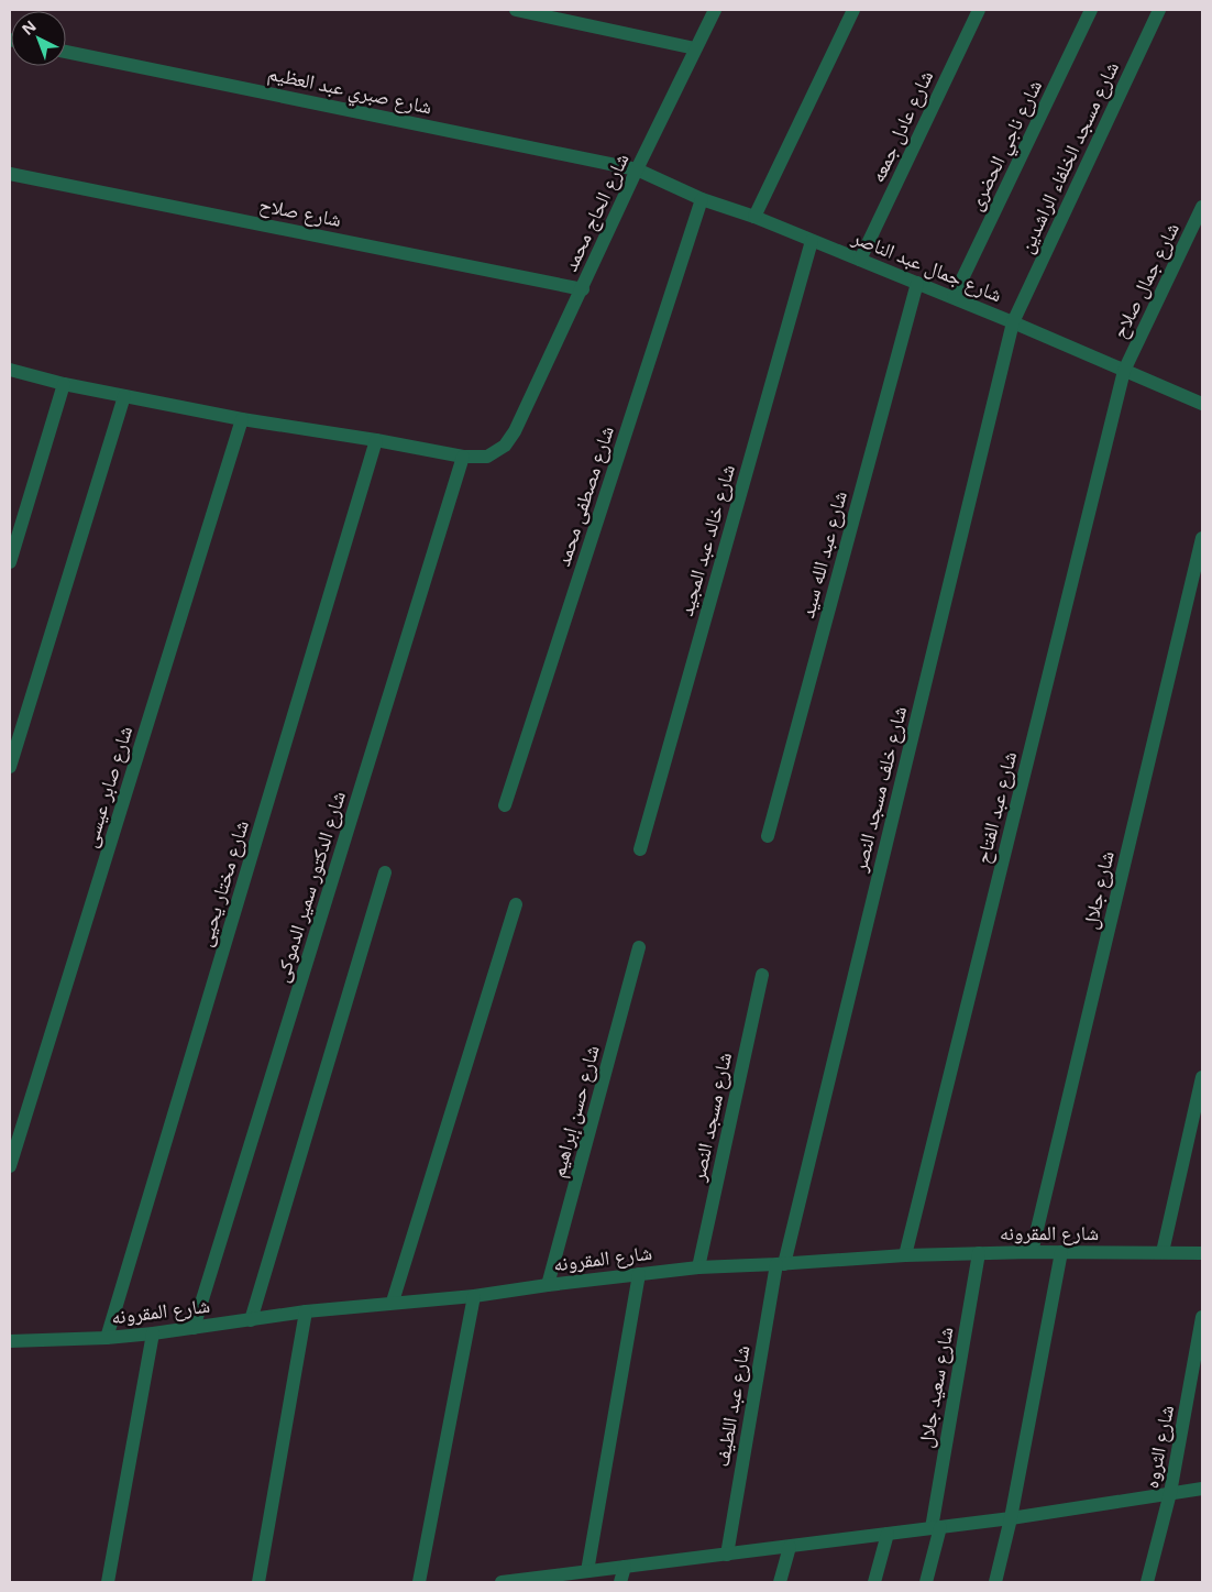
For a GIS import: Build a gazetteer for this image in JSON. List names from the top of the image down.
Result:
{
  "streets": {
    "street": [
      "شارع صبري عبد العظيم",
      "شارع عادل جمعه",
      "شارع ناجي الحضرى",
      "شارع مسجد الخلفاء الراشدين",
      "شارع صلاح",
      "شارع الحاج محمد",
      "شارع جمال عبد الناصر",
      "شارع جمال صلاح",
      "شارع مصطفى محمد",
      "شارع خالد عبد المجيد",
      "شارع عبد الله سيد",
      "شارع صابر عيسى",
      "شارع خلف مسجد النصر",
      "شارع عبد الفتاح",
      "شارع مختار يحيى",
      "شارع الدكتور سمير الدموكى",
      "شارع جلال",
      "شارع حسن إبراهيم",
      "شارع مسجد النصر",
      "شارع المقرونه",
      "شارع سعيد جلال",
      "شارع عبد اللطيف",
      "شارع الثروه"
    ]
  },
  "crossings": [
    ["شارع صبري عبد العظيم", "شارع الحاج محمد"],
    ["شارع صبري عبد العظيم", "شارع جمال عبد الناصر"],
    ["شارع عادل جمعه", "شارع جمال عبد الناصر"],
    ["شارع ناجي الحضرى", "شارع جمال عبد الناصر"],
    ["شارع مسجد الخلفاء الراشدين", "شارع جمال عبد الناصر"],
    ["شارع مسجد الخلفاء الراشدين", "شارع خلف مسجد النصر"],
    ["شارع صلاح", "شارع الحاج محمد"],
    ["شارع الحاج محمد", "شارع جمال عبد الناصر"],
    ["شارع الحاج محمد", "شارع صابر عيسى"],
    ["شارع الحاج محمد", "شارع مختار يحيى"],
    ["شارع الحاج محمد", "شارع الدكتور سمير الدموكى"],
    ["شارع جمال عبد الناصر", "شارع جمال صلاح"],
    ["شارع جمال عبد الناصر", "شارع مصطفى محمد"],
    ["شارع جمال عبد الناصر", "شارع خالد عبد المجيد"],
    ["شارع جمال عبد الناصر", "شارع عبد الله سيد"],
    ["شارع جمال عبد الناصر", "شارع خلف مسجد النصر"],
    ["شارع جمال عبد الناصر", "شارع عبد الفتاح"],
    ["شارع جمال صلاح", "شارع عبد الفتاح"],
    ["شارع خلف مسجد النصر", "شارع المقرونه"],
    ["شارع خلف مسجد النصر", "شارع عبد اللطيف"],
    ["شارع عبد الفتاح", "شارع المقرونه"],
    ["شارع مختار يحيى", "شارع المقرونه"],
    ["شارع الدكتور سمير الدموكى", "شارع المقرونه"],
    ["شارع جلال", "شارع المقرونه"],
    ["شارع حسن إبراهيم", "شارع المقرونه"],
    ["شارع مسجد النصر", "شارع المقرونه"],
    ["شارع المقرونه", "شارع سعيد جلال"],
    ["شارع المقرونه", "شارع عبد اللطيف"]
  ],
  "north": "top left"
}
